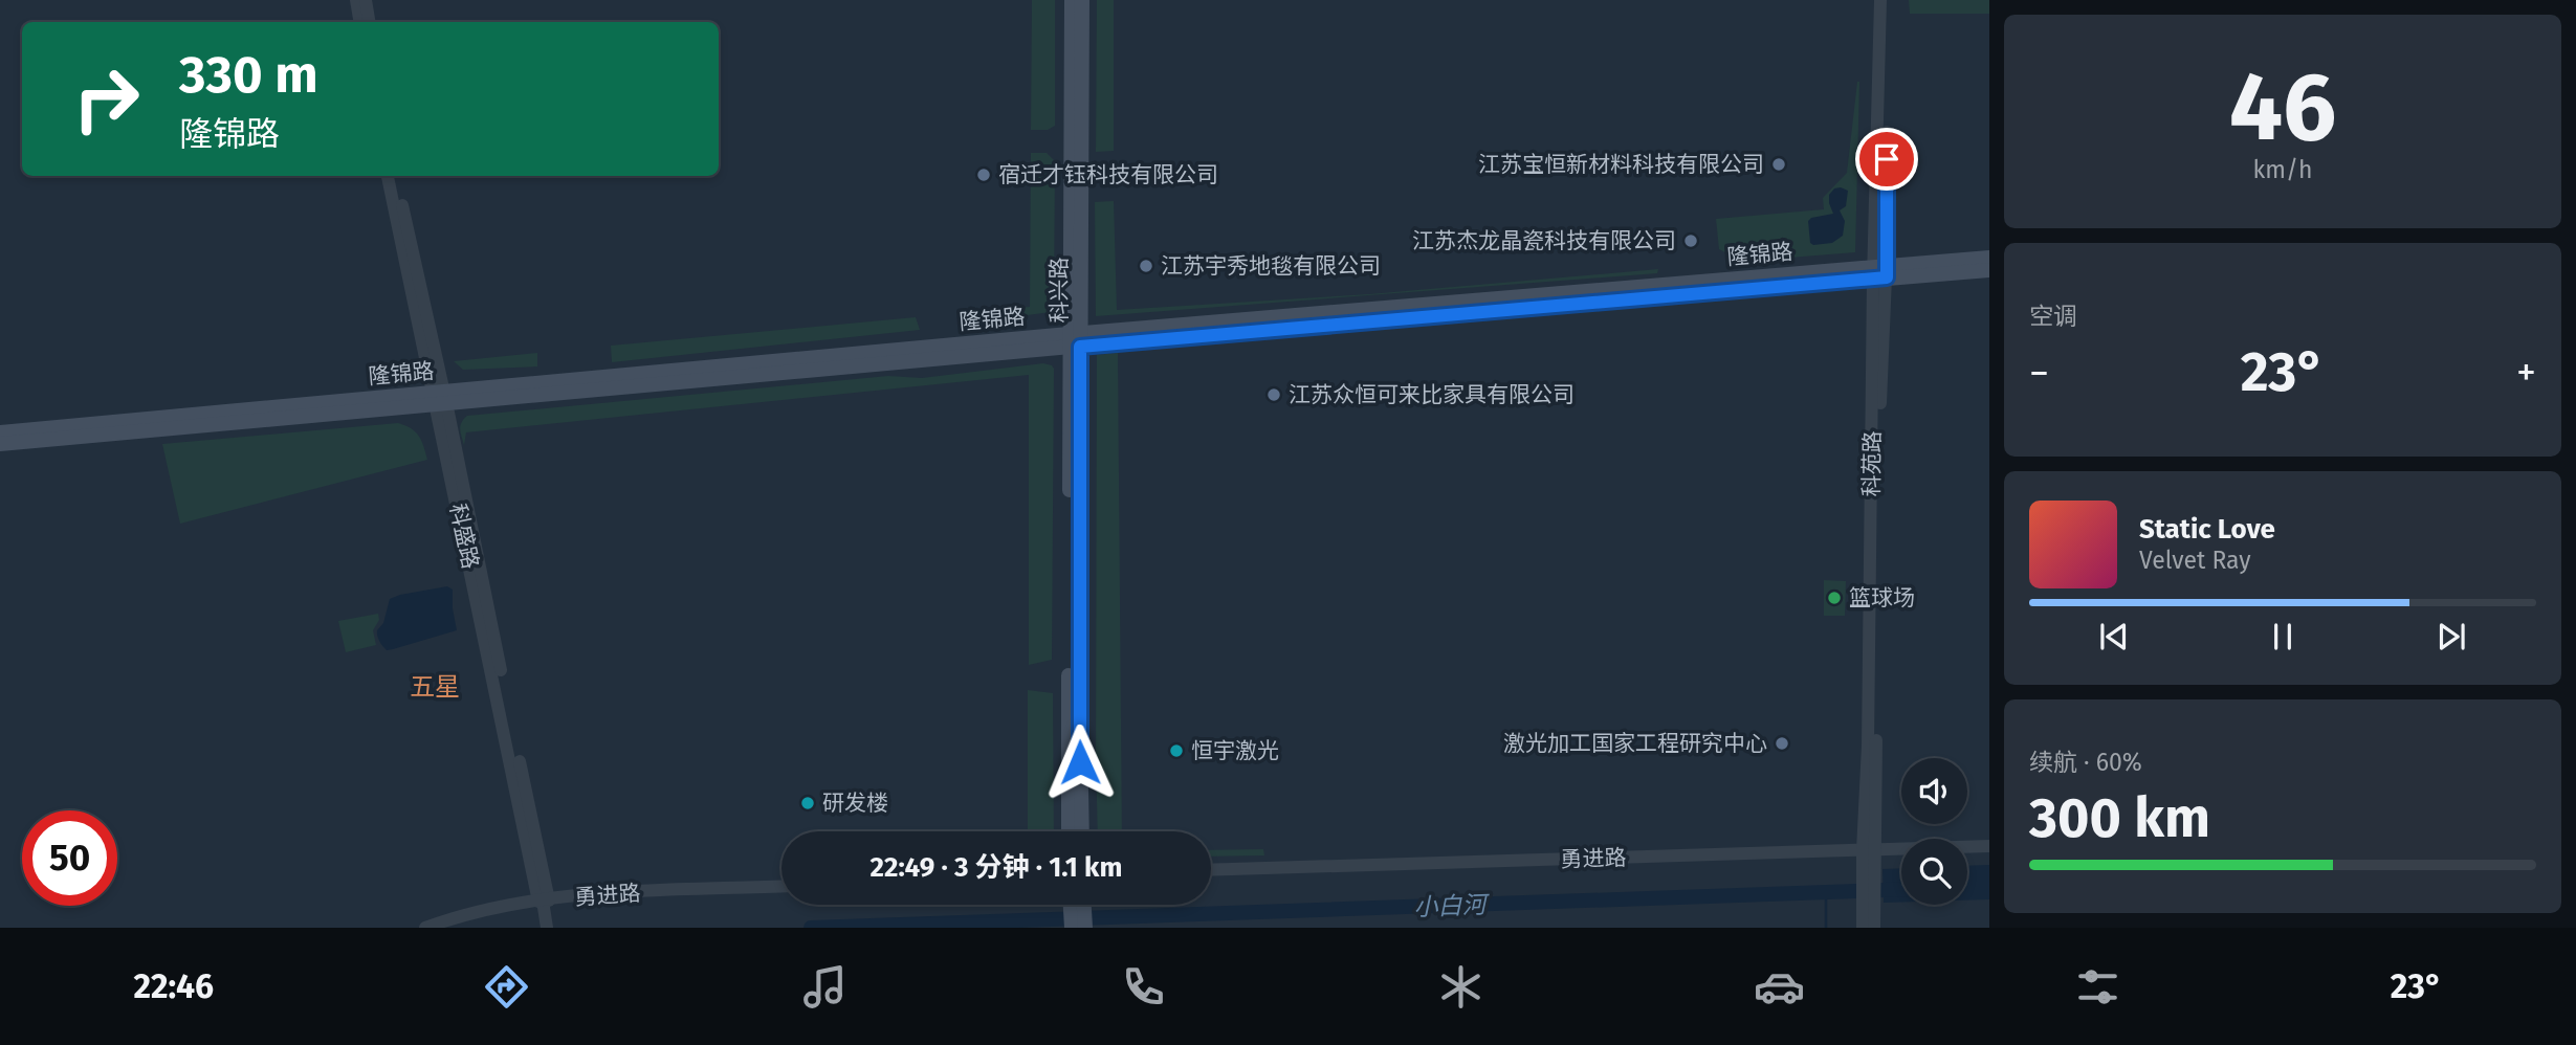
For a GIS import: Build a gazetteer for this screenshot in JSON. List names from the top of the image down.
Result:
{
  "streets": {
    "main road": ["隆锦路", "科兴路"],
    "street": ["科苑路", "科盛路", "勇进路"]
  },
  "crossings": [
    ["隆锦路", "科兴路"],
    ["隆锦路", "科苑路"],
    ["隆锦路", "科盛路"],
    ["科苑路", "勇进路"],
    ["科盛路", "勇进路"]
  ],
  "districts": ["五星"],
  "water": ["小白河"],
  "places": [
    "江苏宝恒新材料科技有限公司",
    "宿迁才钰科技有限公司",
    "江苏杰龙晶瓷科技有限公司",
    "江苏宇秀地毯有限公司",
    "江苏众恒可来比家具有限公司",
    "篮球场",
    "激光加工国家工程研究中心",
    "恒宇激光",
    "研发楼"
  ],
  "page": {
    "tile": [
      ["46", "km/h"],
      "空调",
      ["续航 · 60%", "300 km"]
    ],
    "turn": ["330 m", "隆锦路"],
    "heat": ["−", "23°", "+"],
    "song": ["Static Love", "Velvet Ray"],
    "limit": "50",
    "trip": "22:49 · 3 分钟 · 1.1 km",
    "tabs": ["22:46", "23°"]
  }
}
